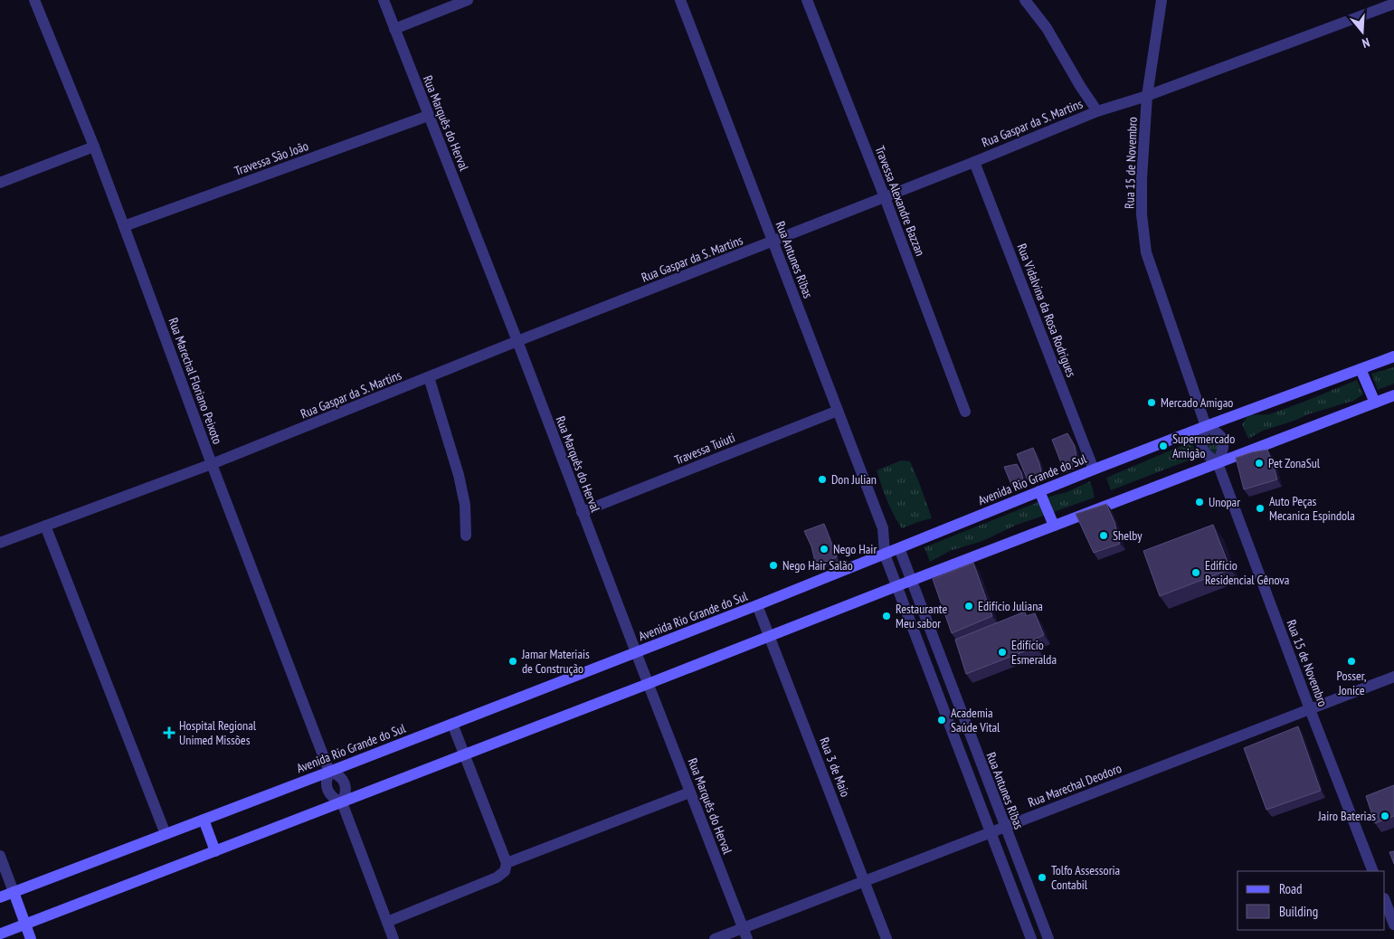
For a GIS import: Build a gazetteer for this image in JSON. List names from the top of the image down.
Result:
{
  "streets": {
    "main road": ["Avenida Rio Grande do Sul"],
    "street": [
      "Rua Marquês do Herval",
      "Rua Gaspar da S. Martins",
      "Travessa São João",
      "Rua 15 de Novembro",
      "Travessa Alexandre Bazzan",
      "Rua Antunes Ribas",
      "Rua Vidalvina da Rosa Rodrigues",
      "Rua Marechal Floriano Peixoto",
      "Travessa Tuiuti",
      "Rua 3 de Maio",
      "Rua Marechal Deodoro"
    ]
  },
  "crossings": [
    ["Rua Marquês do Herval", "Rua Gaspar da S. Martins"],
    ["Rua Marquês do Herval", "Travessa São João"],
    ["Rua Marquês do Herval", "Travessa Tuiuti"],
    ["Rua Marquês do Herval", "Avenida Rio Grande do Sul"],
    ["Rua Marquês do Herval", "Rua Marechal Deodoro"],
    ["Rua Gaspar da S. Martins", "Rua 15 de Novembro"],
    ["Rua Gaspar da S. Martins", "Travessa Alexandre Bazzan"],
    ["Rua Gaspar da S. Martins", "Rua Antunes Ribas"],
    ["Rua Gaspar da S. Martins", "Rua Vidalvina da Rosa Rodrigues"],
    ["Rua Gaspar da S. Martins", "Rua Marechal Floriano Peixoto"],
    ["Travessa São João", "Rua Marechal Floriano Peixoto"],
    ["Rua 15 de Novembro", "Avenida Rio Grande do Sul"],
    ["Rua 15 de Novembro", "Rua Marechal Deodoro"],
    ["Rua Antunes Ribas", "Travessa Tuiuti"],
    ["Rua Antunes Ribas", "Avenida Rio Grande do Sul"],
    ["Rua Antunes Ribas", "Rua Marechal Deodoro"],
    ["Rua Vidalvina da Rosa Rodrigues", "Avenida Rio Grande do Sul"],
    ["Rua Marechal Floriano Peixoto", "Avenida Rio Grande do Sul"],
    ["Avenida Rio Grande do Sul", "Rua 3 de Maio"],
    ["Rua 3 de Maio", "Rua Marechal Deodoro"]
  ],
  "places": {
    "other": [
      "Mercado Amigao",
      "Supermercado Amigão",
      "Pet ZonaSul",
      "Don Julian",
      "Unopar",
      "Auto Peças Mecanica Espindola",
      "Shelby",
      "Nego Hair",
      "Nego Hair Salão",
      "Edifício Residencial Gênova",
      "Edifício Juliana",
      "Restaurante Meu sabor",
      "Edifício Esmeralda",
      "Jamar Materiais de Construção",
      "Posser, Jonice",
      "Academia Saúde Vital",
      "Jairo Baterias",
      "Tolfo Assessoria Contabil"
    ],
    "health": ["Hospital Regional Unimed Missões"]
  },
  "legend": ["Road", "Building"],
  "north": "bottom"
}
